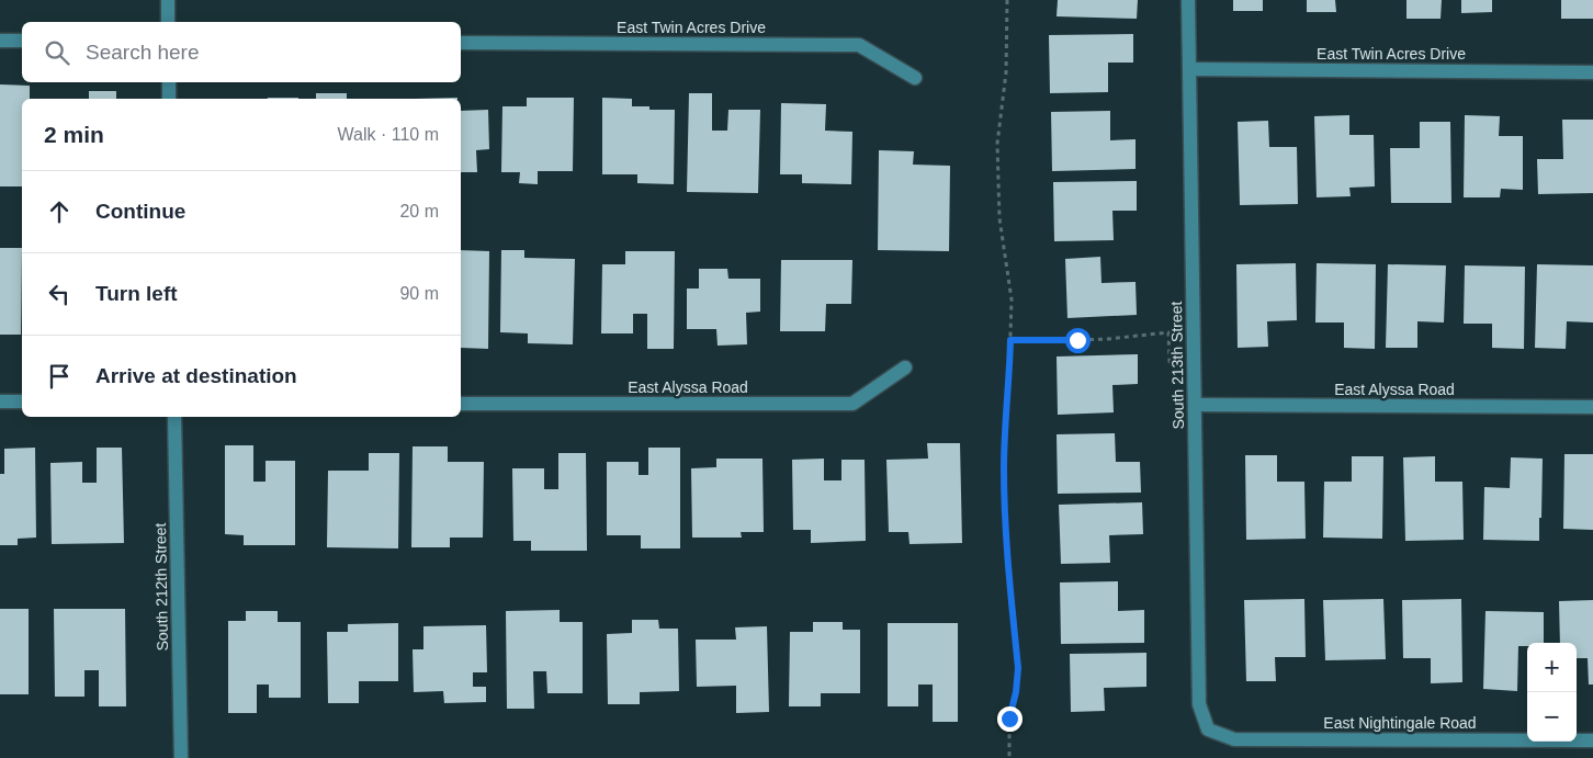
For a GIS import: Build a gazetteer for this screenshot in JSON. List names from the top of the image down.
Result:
{
  "streets": {
    "street": [
      "East Twin Acres Drive",
      "South 213th Street",
      "East Alyssa Road",
      "South 212th Street",
      "East Nightingale Road"
    ]
  },
  "crossings": [
    ["East Twin Acres Drive", "South 213th Street"],
    ["South 213th Street", "East Alyssa Road"],
    ["South 213th Street", "East Nightingale Road"]
  ],
  "page": {
    "search": "Search here",
    "heading": ["2 min", "Walk · 110 m"],
    "list": [
      ["Continue", "20 m"],
      ["Turn left", "90 m"],
      "Arrive at destination"
    ],
    "map_buttons": ["+", "−"]
  }
}
